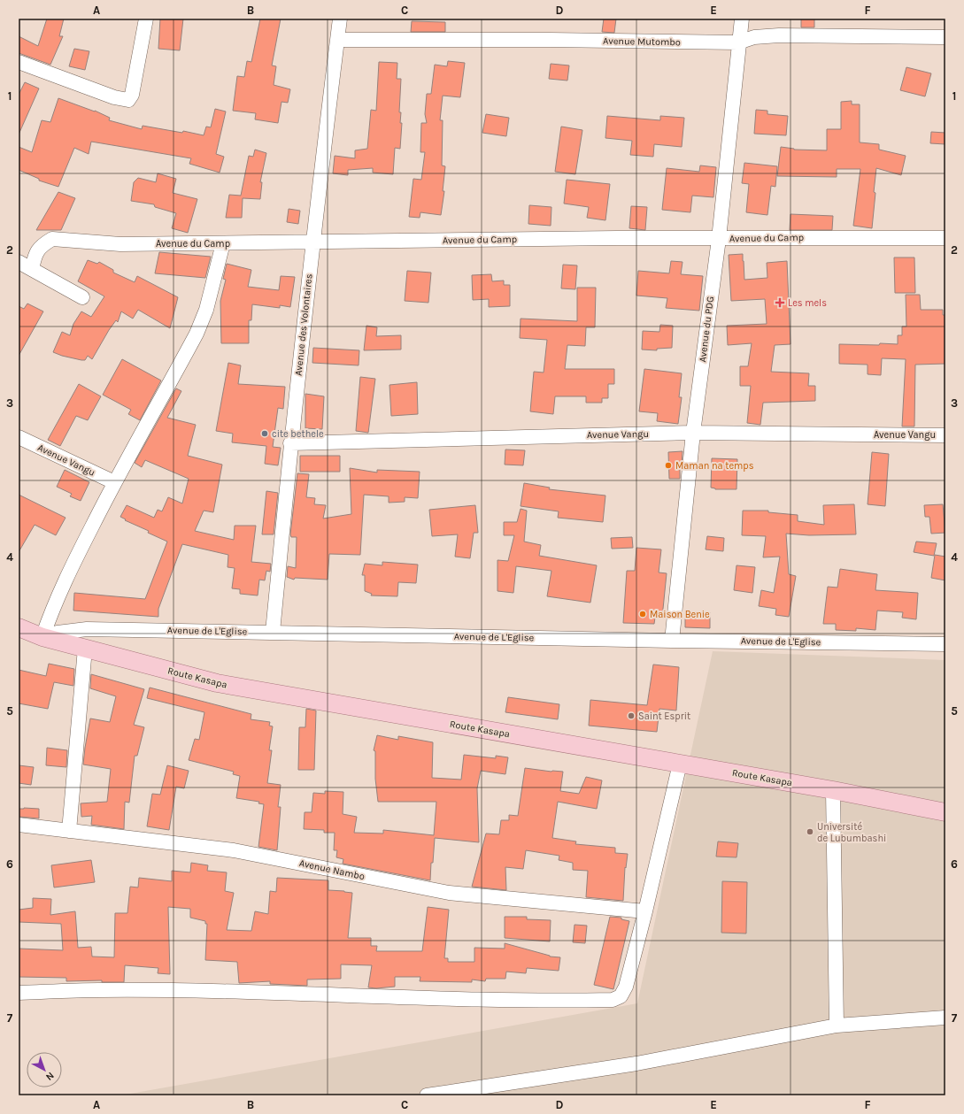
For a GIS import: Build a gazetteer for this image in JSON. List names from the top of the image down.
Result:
{
  "streets": {
    "main road": ["Route Kasapa"],
    "street": [
      "Avenue Mutombo",
      "Avenue du Camp",
      "Avenue des Volontaires",
      "Avenue du PDG",
      "Avenue Vangu",
      "Avenue de L'Eglise",
      "Avenue Nambo"
    ]
  },
  "crossings": [
    ["Avenue Mutombo", "Avenue des Volontaires"],
    ["Avenue Mutombo", "Avenue du PDG"],
    ["Avenue du Camp", "Avenue des Volontaires"],
    ["Avenue du Camp", "Avenue du PDG"],
    ["Avenue des Volontaires", "Avenue Vangu"],
    ["Avenue des Volontaires", "Avenue de L'Eglise"],
    ["Avenue du PDG", "Avenue Vangu"],
    ["Avenue du PDG", "Avenue de L'Eglise"],
    ["Avenue de L'Eglise", "Route Kasapa"]
  ],
  "places": {
    "health": ["Les mels"],
    "other": [
      "cite bethele",
      "Maman na temps",
      "Maison Benie",
      "Saint Esprit",
      "Université de Lubumbashi"
    ]
  },
  "north": "bottom right",
  "grid": {
    "columns": [
      "A",
      "B",
      "C",
      "D",
      "E",
      "F"
    ],
    "rows": [
      "1",
      "2",
      "3",
      "4",
      "5",
      "6",
      "7"
    ]
  }
}
